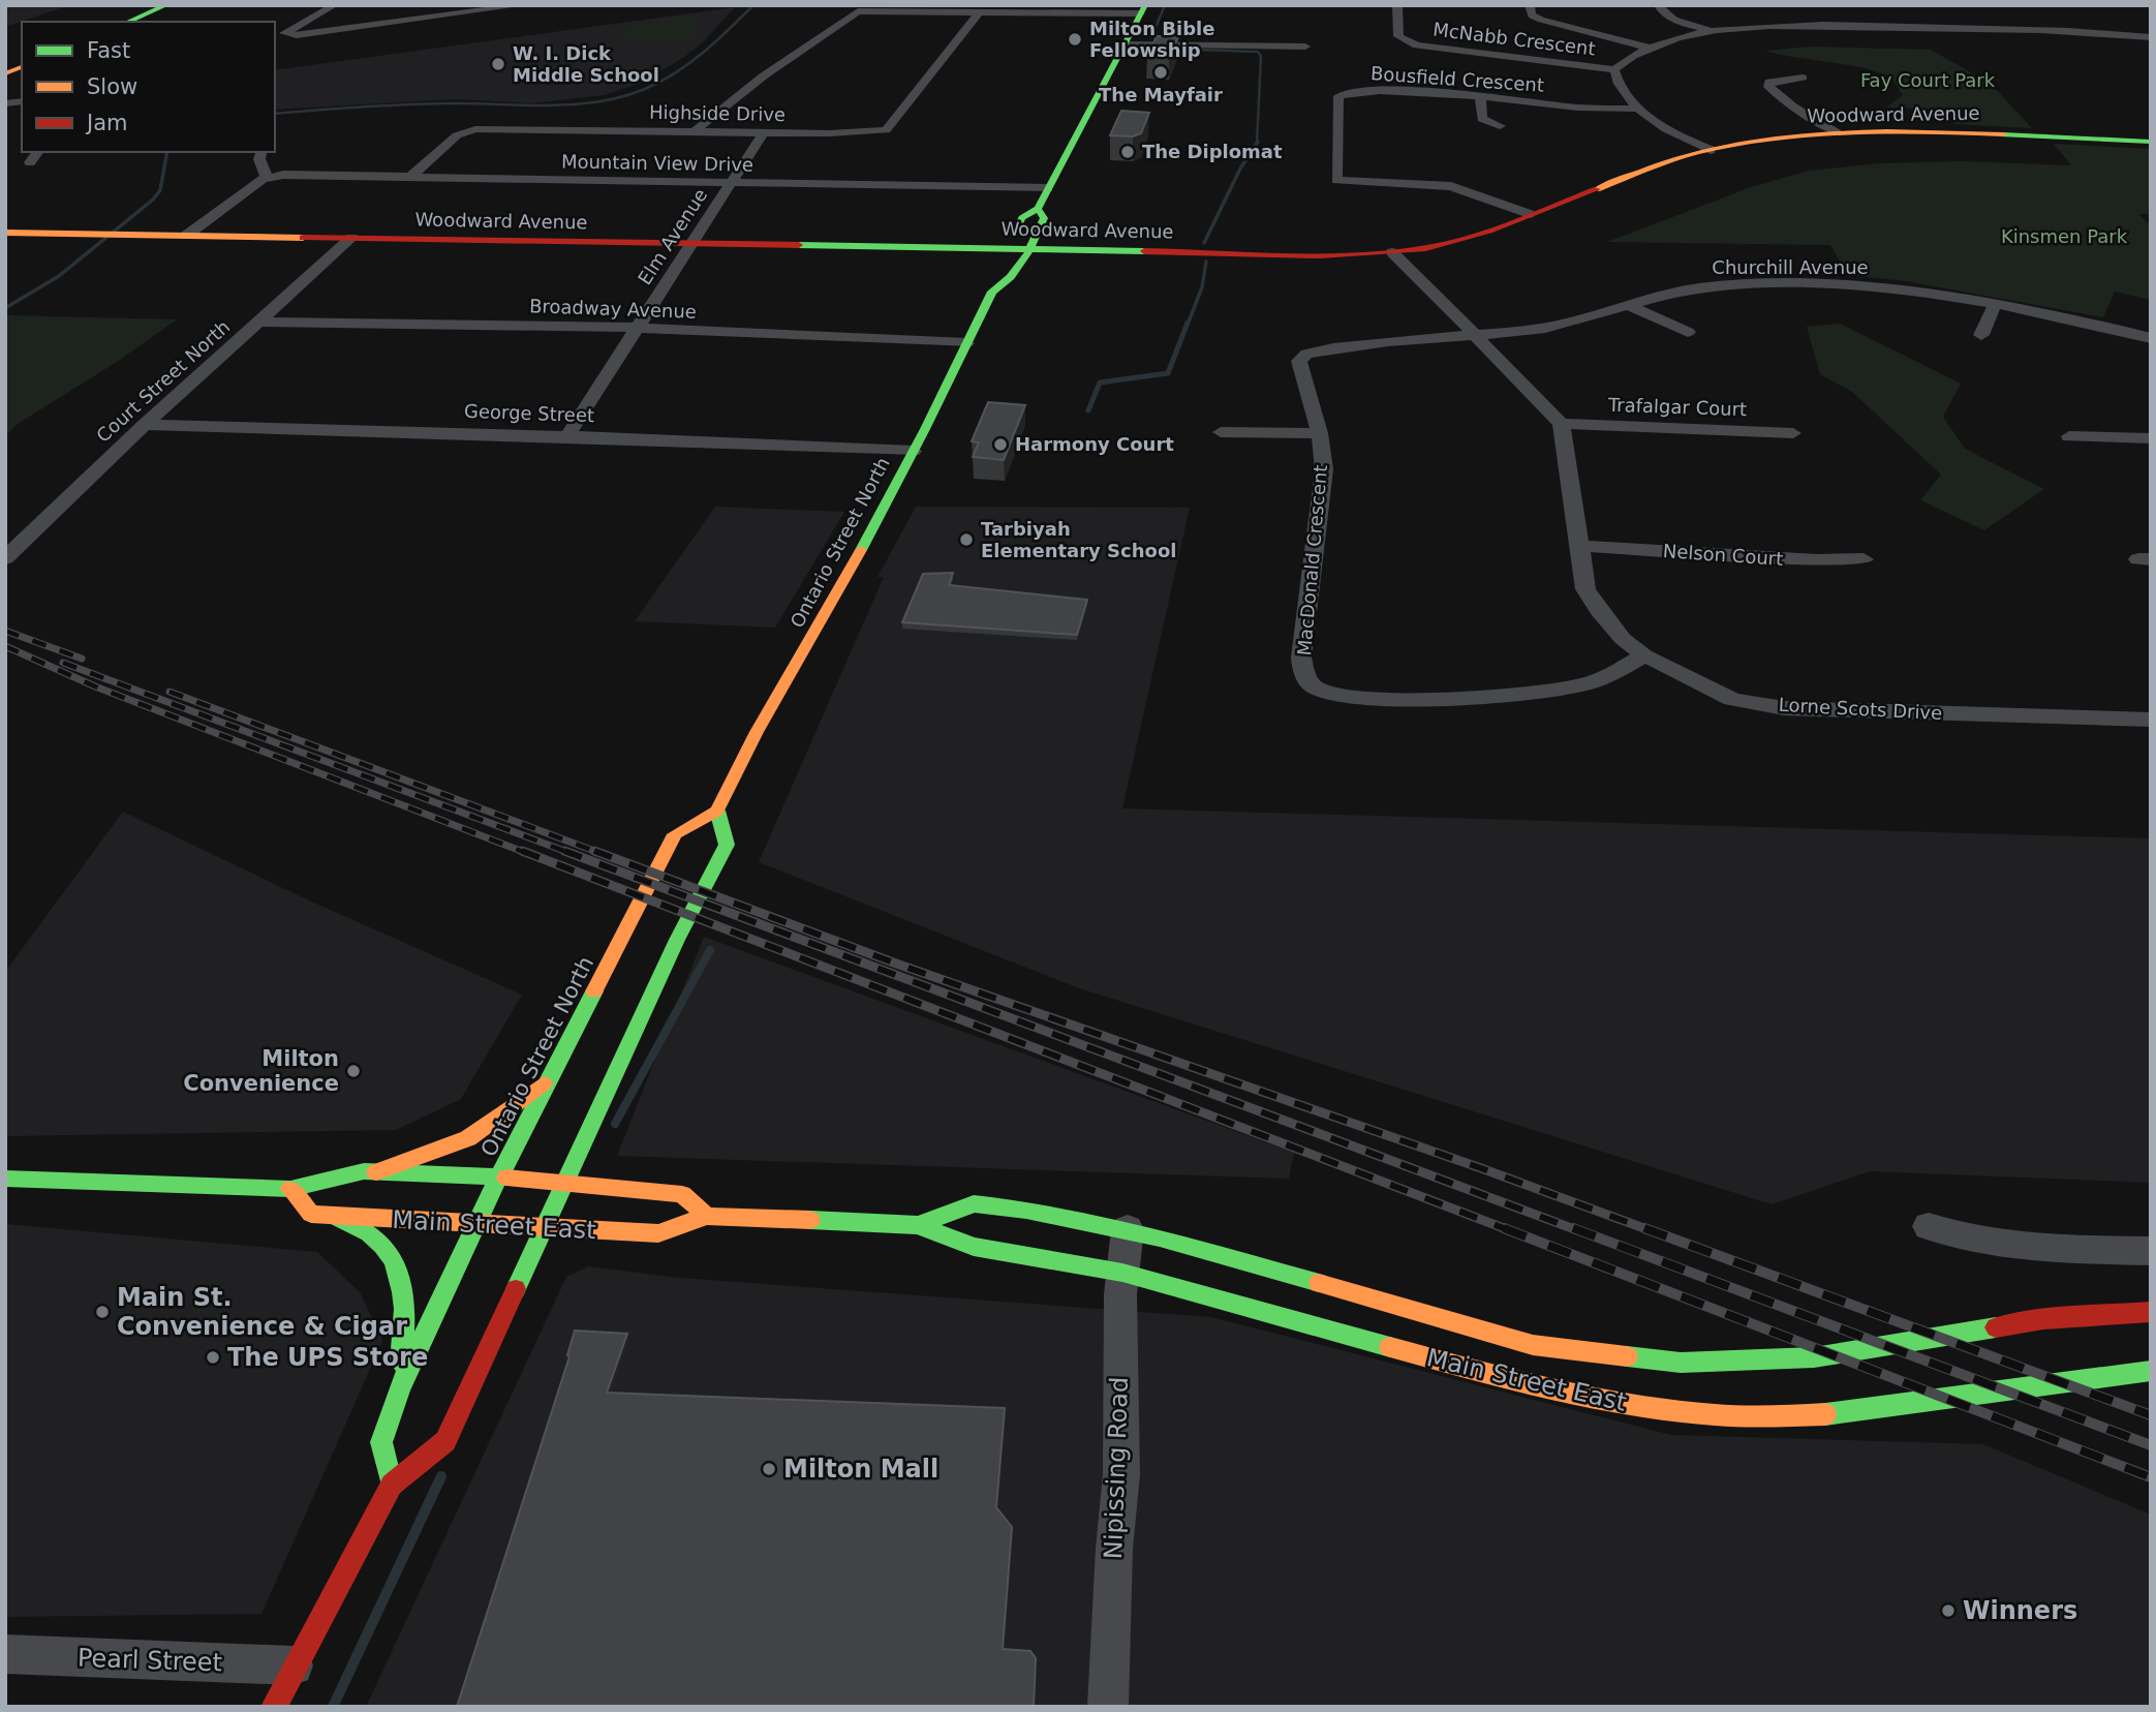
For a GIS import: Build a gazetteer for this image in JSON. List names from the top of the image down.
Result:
{
  "streets": {
    "main road": ["Woodward Avenue", "Ontario Street North", "Main Street East"],
    "street": [
      "McNabb Crescent",
      "Bousfield Crescent",
      "Highside Drive",
      "Mountain View Drive",
      "Elm Avenue",
      "Churchill Avenue",
      "Broadway Avenue",
      "Court Street North",
      "Trafalgar Court",
      "George Street",
      "Nelson Court",
      "MacDonald Crescent",
      "Lorne Scots Drive",
      "Nipissing Road",
      "Pearl Street"
    ]
  },
  "crossings": [
    ["Bousfield Crescent", "Woodward Avenue"],
    ["Highside Drive", "Mountain View Drive"],
    ["Highside Drive", "Elm Avenue"],
    ["Woodward Avenue", "Elm Avenue"],
    ["Woodward Avenue", "Court Street North"],
    ["Woodward Avenue", "Ontario Street North"],
    ["Mountain View Drive", "Elm Avenue"],
    ["Mountain View Drive", "Ontario Street North"],
    ["Elm Avenue", "Broadway Avenue"],
    ["Elm Avenue", "George Street"],
    ["Churchill Avenue", "MacDonald Crescent"],
    ["Broadway Avenue", "Court Street North"],
    ["Broadway Avenue", "Ontario Street North"],
    ["Court Street North", "George Street"],
    ["Trafalgar Court", "Lorne Scots Drive"],
    ["George Street", "Ontario Street North"],
    ["Ontario Street North", "Main Street East"],
    ["Nelson Court", "Lorne Scots Drive"],
    ["MacDonald Crescent", "Lorne Scots Drive"],
    ["Main Street East", "Nipissing Road"]
  ],
  "parks": ["Fay Court Park", "Kinsmen Park"],
  "places": [
    "Milton Bible Fellowship",
    "W. I. Dick Middle School",
    "The Mayfair",
    "The Diplomat",
    "Harmony Court",
    "Tarbiyah Elementary School",
    "Milton Convenience",
    "Main St. Convenience & Cigar",
    "The UPS Store",
    "Milton Mall",
    "Winners"
  ],
  "legend": ["Fast", "Slow", "Jam"]
}
